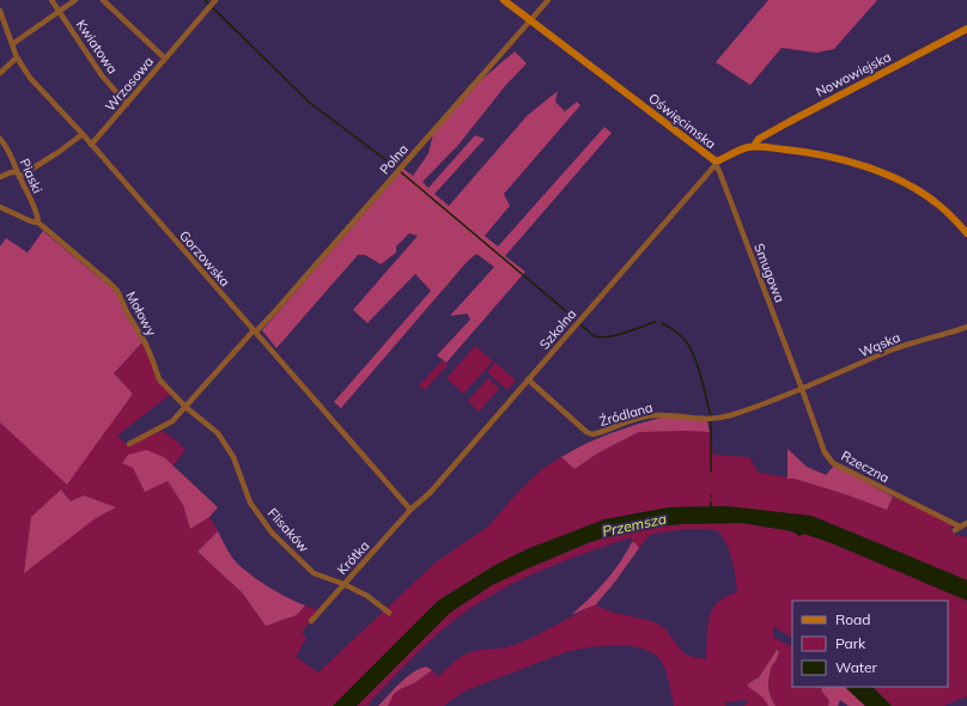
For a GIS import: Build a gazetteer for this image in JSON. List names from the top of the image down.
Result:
{
  "streets": {
    "street": [
      "Kwiatowa",
      "Nowowiejska",
      "Wrzosowa",
      "Oświęcimska",
      "Polna",
      "Piaski",
      "Gorzowska",
      "Smugowa",
      "Mołowy",
      "Szkolna",
      "Wąska",
      "Źródlana",
      "Rzeczna",
      "Flisaków",
      "Krótka"
    ]
  },
  "crossings": [
    ["Kwiatowa", "Wrzosowa"],
    ["Nowowiejska", "Oświęcimska"],
    ["Wrzosowa", "Gorzowska"],
    ["Oświęcimska", "Polna"],
    ["Oświęcimska", "Smugowa"],
    ["Oświęcimska", "Szkolna"],
    ["Polna", "Gorzowska"],
    ["Polna", "Mołowy"],
    ["Polna", "Flisaków"],
    ["Piaski", "Mołowy"],
    ["Gorzowska", "Szkolna"],
    ["Gorzowska", "Krótka"],
    ["Smugowa", "Szkolna"],
    ["Smugowa", "Wąska"],
    ["Smugowa", "Źródlana"],
    ["Smugowa", "Rzeczna"],
    ["Mołowy", "Flisaków"],
    ["Szkolna", "Źródlana"],
    ["Szkolna", "Krótka"],
    ["Wąska", "Źródlana"],
    ["Wąska", "Rzeczna"],
    ["Źródlana", "Rzeczna"],
    ["Flisaków", "Krótka"]
  ],
  "water": ["Przemsza"],
  "legend": ["Road", "Park", "Water"]
}
